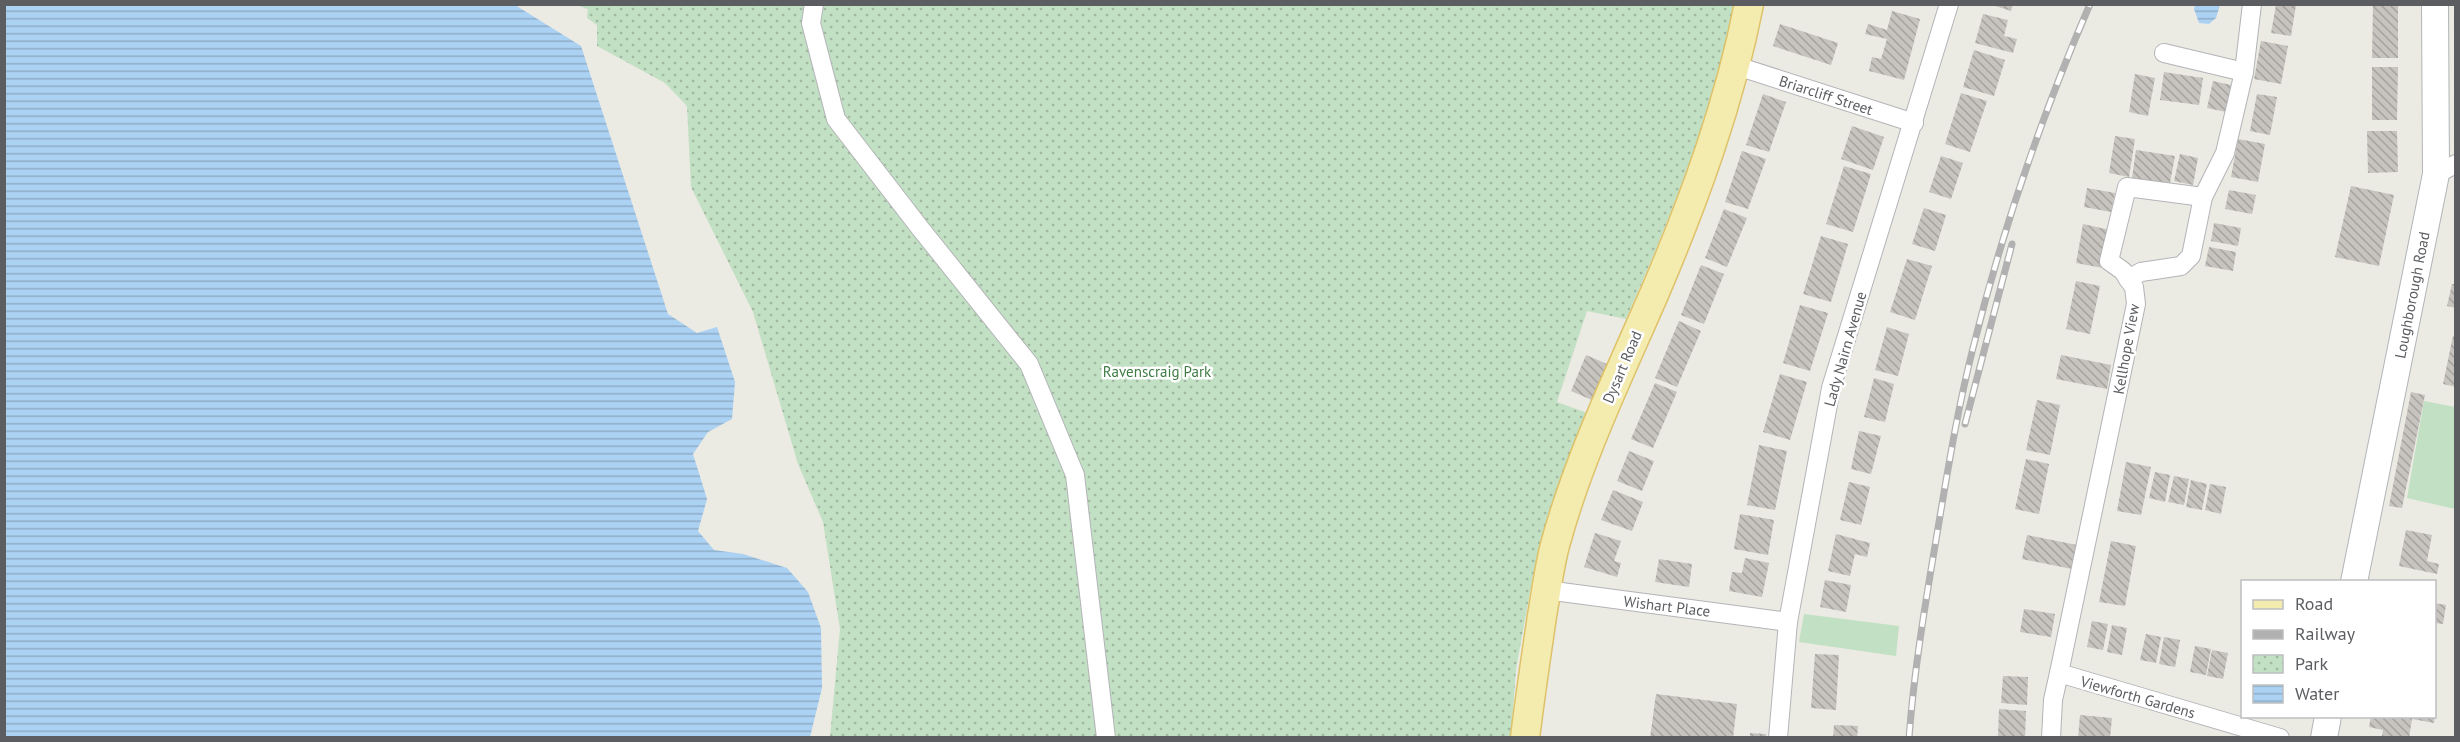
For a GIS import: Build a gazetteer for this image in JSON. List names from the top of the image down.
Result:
{
  "streets": {
    "main road": ["Dysart Road"],
    "street": [
      "Briarcliff Street",
      "Loughborough Road",
      "Lady Nairn Avenue",
      "Kellhope View",
      "Wishart Place",
      "Viewforth Gardens"
    ]
  },
  "crossings": [
    ["Briarcliff Street", "Lady Nairn Avenue"],
    ["Briarcliff Street", "Dysart Road"],
    ["Lady Nairn Avenue", "Wishart Place"],
    ["Kellhope View", "Viewforth Gardens"],
    ["Dysart Road", "Wishart Place"]
  ],
  "parks": ["Ravenscraig Park"],
  "legend": [
    "Road",
    "Railway",
    "Park",
    "Water"
  ]
}
